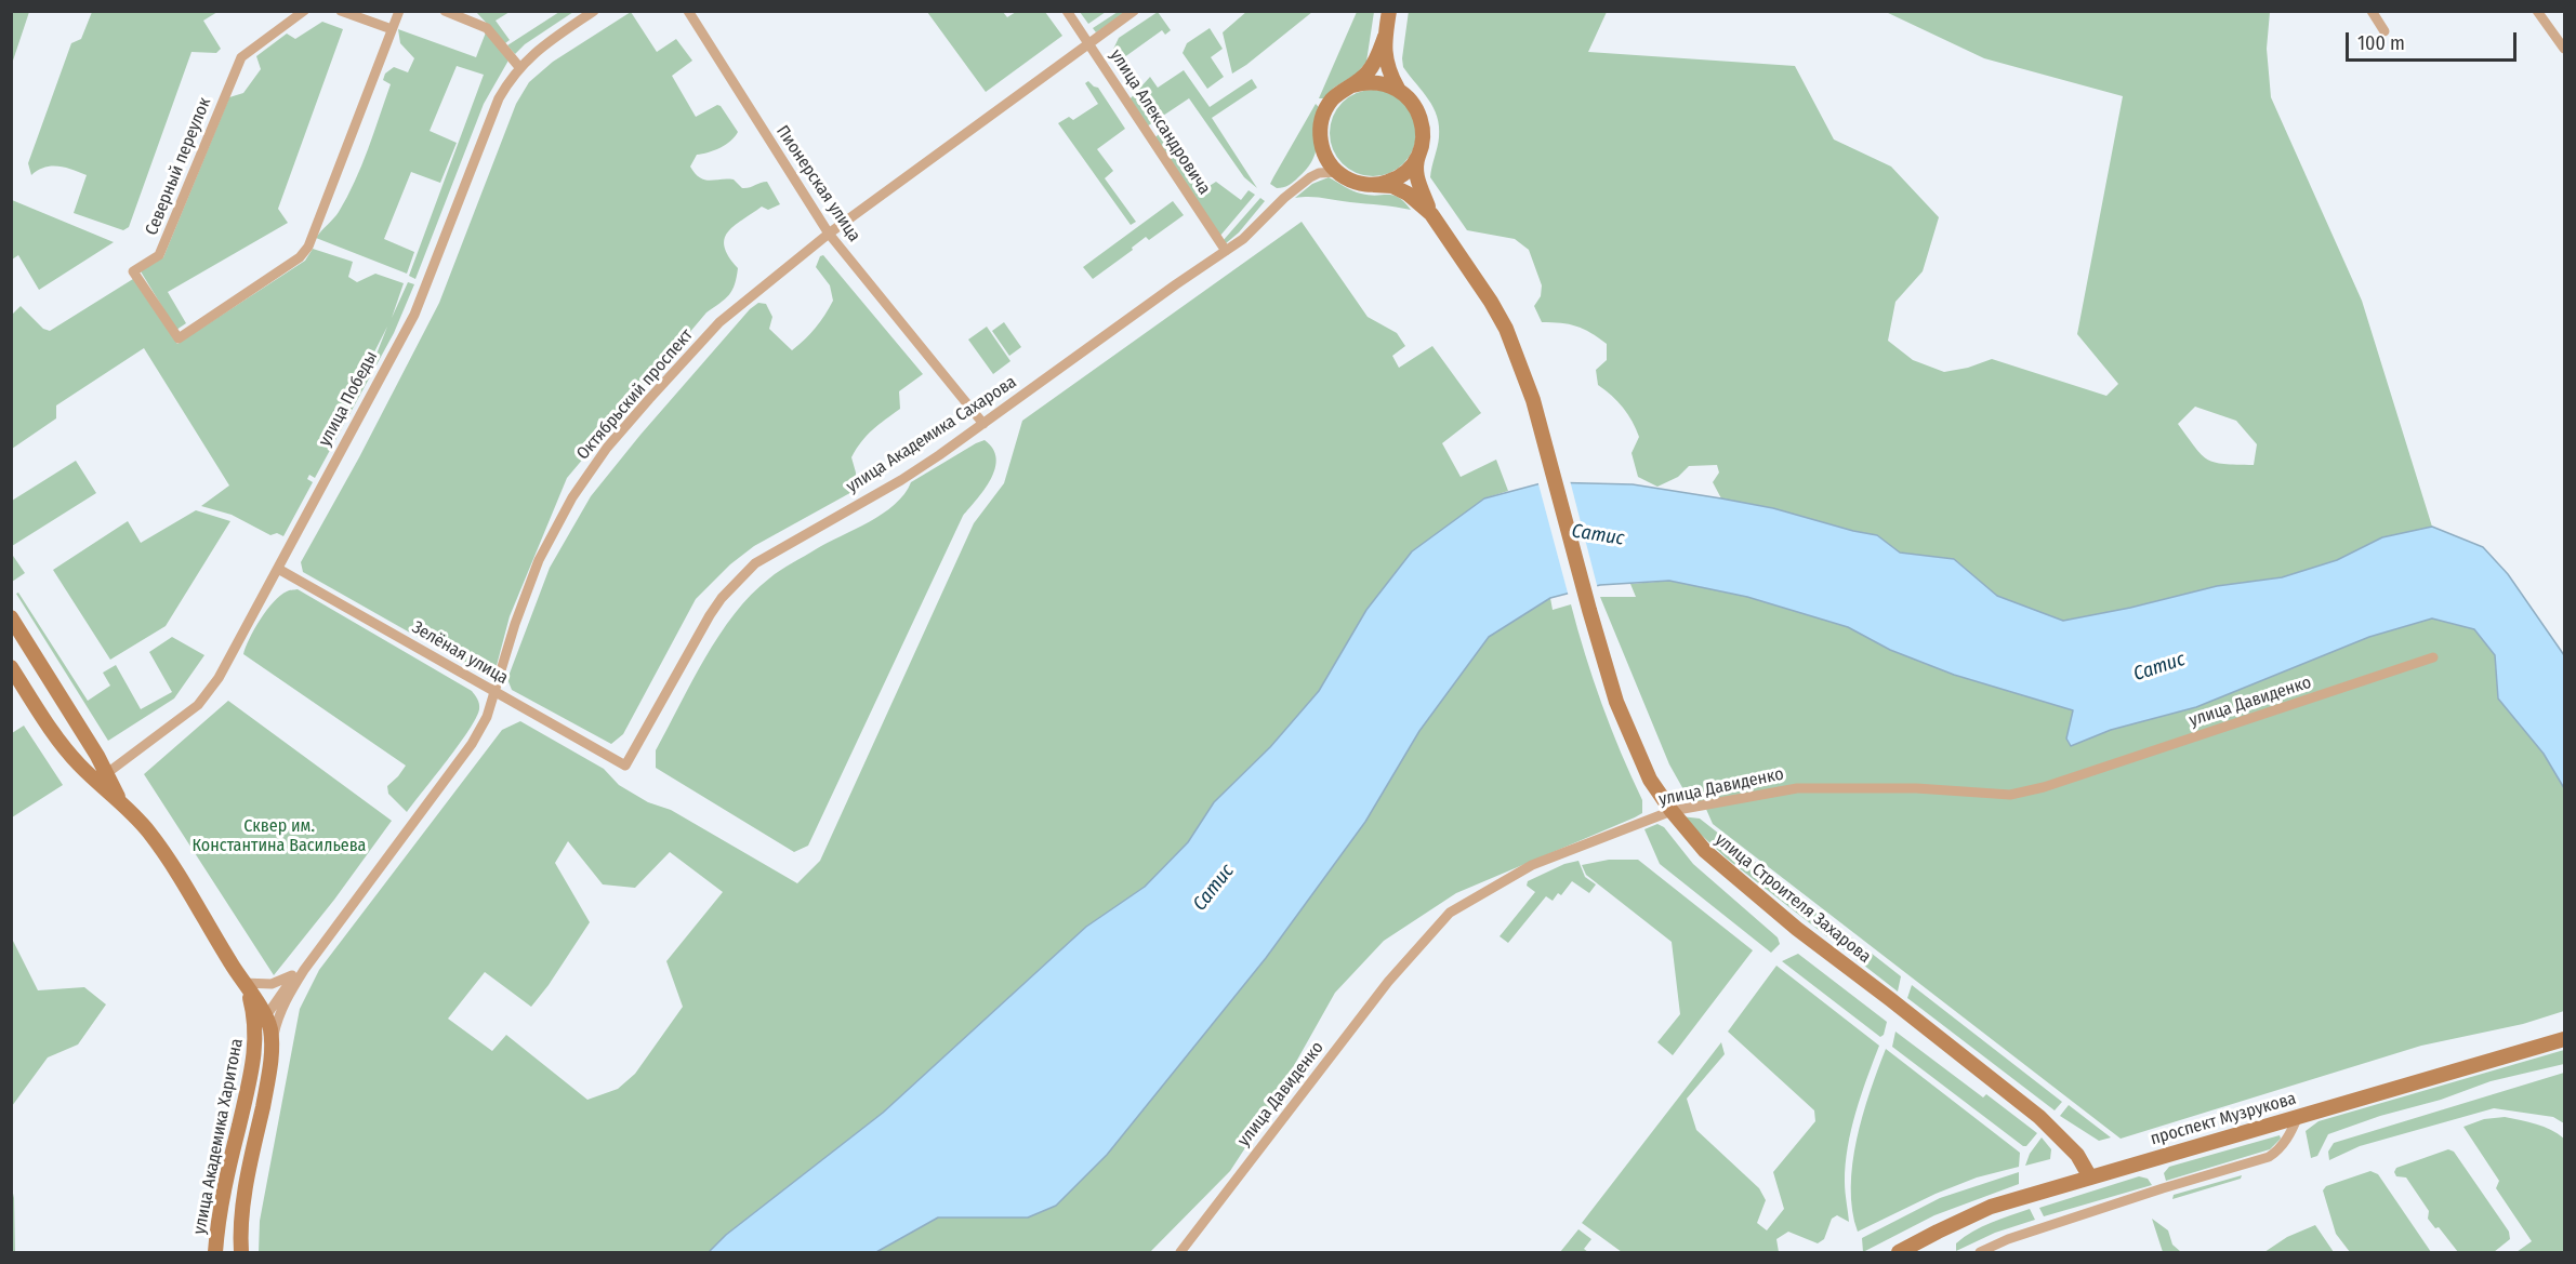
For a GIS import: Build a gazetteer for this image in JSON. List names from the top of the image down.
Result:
{
  "streets": {
    "main road": ["улица Строителя Захарова", "проспект Музрукова", "улица Академика Харитона"],
    "street": [
      "улица Александровича",
      "Северный переулок",
      "Пионерская улица",
      "Октябрьский проспект",
      "улица Победы",
      "улица Академика Сахарова",
      "Зелёная улица",
      "улица Давиденко"
    ]
  },
  "crossings": [
    ["улица Александровича", "Октябрьский проспект"],
    ["улица Александровича", "улица Академика Сахарова"],
    ["Пионерская улица", "Октябрьский проспект"],
    ["Пионерская улица", "улица Академика Сахарова"],
    ["Октябрьский проспект", "Зелёная улица"],
    ["Октябрьский проспект", "улица Академика Харитона"],
    ["улица Победы", "Зелёная улица"],
    ["улица Победы", "улица Академика Харитона"],
    ["улица Академика Сахарова", "Зелёная улица"],
    ["улица Академика Сахарова", "улица Строителя Захарова"],
    ["улица Давиденко", "улица Строителя Захарова"],
    ["улица Строителя Захарова", "проспект Музрукова"]
  ],
  "water": ["Сатис"],
  "parks": ["Сквер им. Константина Васильева"],
  "scale_bar": "100 m"
}
